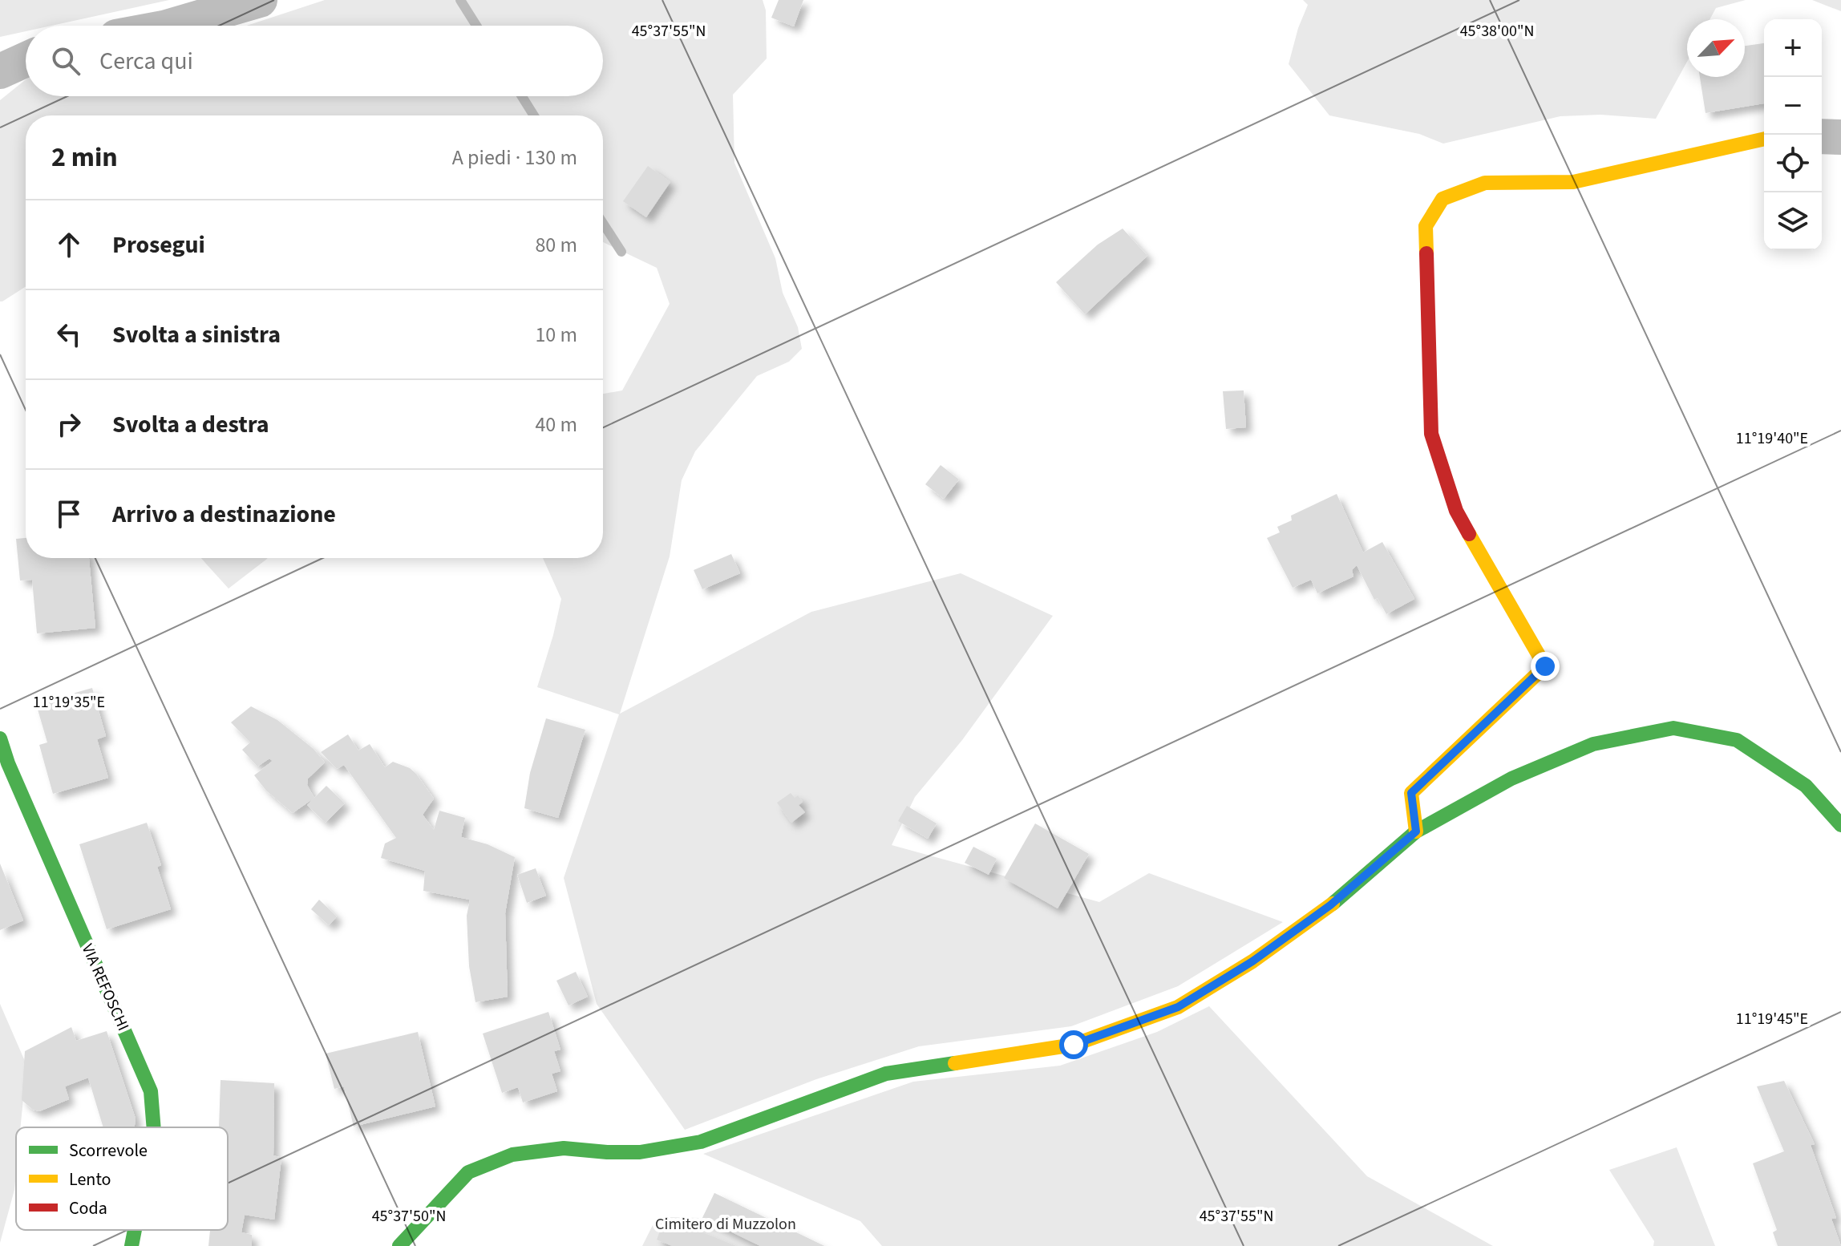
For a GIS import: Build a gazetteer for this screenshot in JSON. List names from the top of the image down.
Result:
{
  "streets": {
    "street": ["VIA REFOSCHI"]
  },
  "parks": ["Cimitero di Muzzolon"],
  "legend": ["Scorrevole", "Lento", "Coda"],
  "north": "top right",
  "page": {
    "map_buttons": ["+", "−"],
    "search": "Cerca qui",
    "heading": ["2 min", "A piedi · 130 m"],
    "list": [
      ["Prosegui", "80 m"],
      ["Svolta a sinistra", "10 m"],
      ["Svolta a destra", "40 m"],
      "Arrivo a destinazione"
    ]
  },
  "coordinates": [
    "45°37'55\"N",
    "45°38'00\"N",
    "11°19'40\"E",
    "11°19'35\"E",
    "11°19'45\"E",
    "45°37'50\"N"
  ]
}
